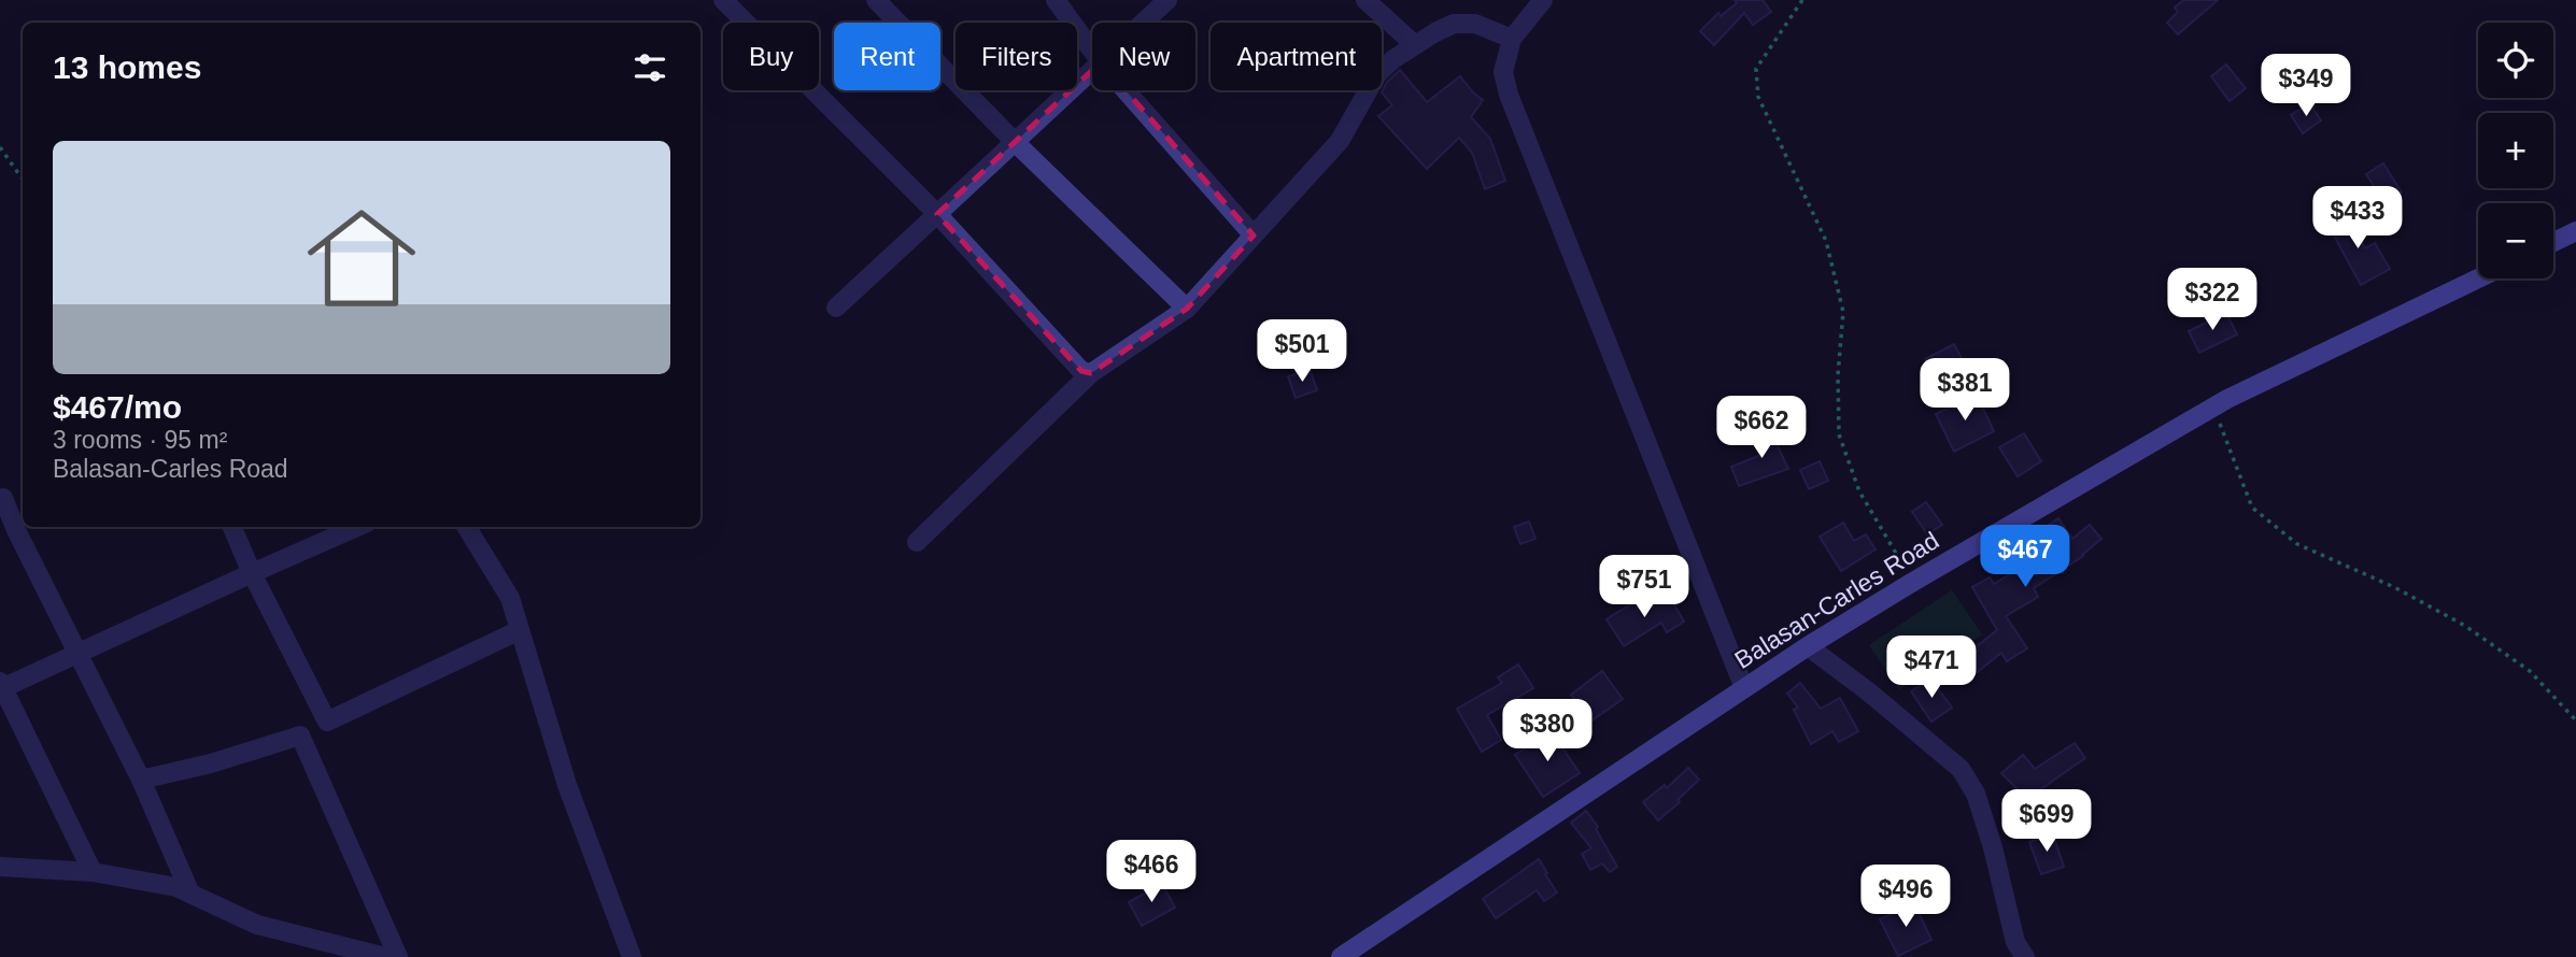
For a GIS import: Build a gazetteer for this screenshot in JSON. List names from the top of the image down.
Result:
{
  "streets": {
    "main road": ["Balasan-Carles Road"]
  },
  "page": {
    "map_buttons": ["+", "−"],
    "chip": [
      "Buy",
      "Rent",
      "Filters",
      "New",
      "Apartment"
    ],
    "heading": "13 homes",
    "price": [
      "$349",
      "$433",
      "$322",
      "$501",
      "$381",
      "$662",
      "$467",
      "$751",
      "$471",
      "$380",
      "$699",
      "$466",
      "$496"
    ],
    "list": [
      {
        "name": "$467/mo",
        "note": "3 rooms · 95 m² · Balasan-Carles Road"
      }
    ]
  }
}
